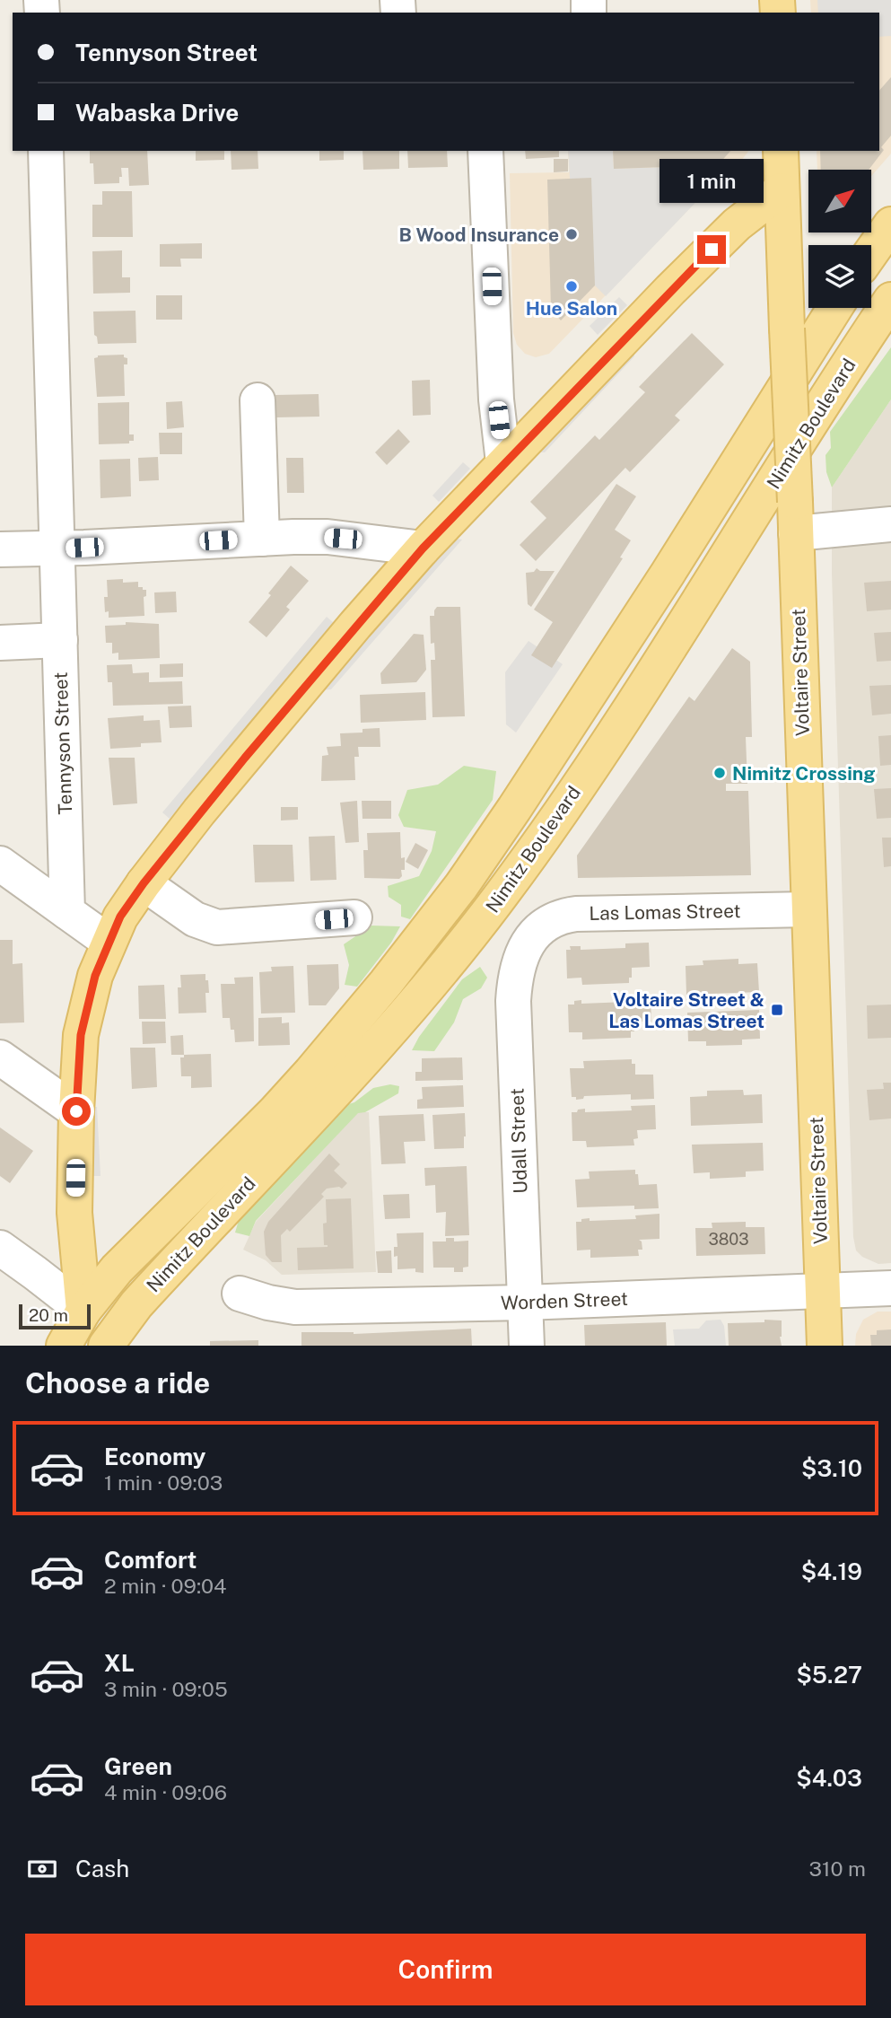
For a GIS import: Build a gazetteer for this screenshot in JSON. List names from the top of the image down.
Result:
{
  "streets": {
    "main road": ["Nimitz Boulevard", "Voltaire Street"],
    "street": [
      "Tennyson Street",
      "Las Lomas Street",
      "Udall Street",
      "Worden Street"
    ]
  },
  "crossings": [
    ["Voltaire Street", "Las Lomas Street"],
    ["Voltaire Street", "Worden Street"],
    ["Las Lomas Street", "Udall Street"],
    ["Udall Street", "Worden Street"]
  ],
  "places": {
    "other": ["B Wood Insurance", "Hue Salon", "Nimitz Crossing"],
    "transit": ["Voltaire Street & Las Lomas Street"]
  },
  "house_numbers": ["3803"],
  "scale_bar": "20 m",
  "north": "top right",
  "page": {
    "banner": ["Tennyson Street", "Wabaska Drive"],
    "bubble": "1 min",
    "scale": "20 m",
    "heading": "Choose a ride",
    "list": [
      {
        "name": "Economy",
        "note": "1 min · 09:03",
        "value": "$3.10"
      },
      {
        "name": "Comfort",
        "note": "2 min · 09:04",
        "value": "$4.19"
      },
      {
        "name": "XL",
        "note": "3 min · 09:05",
        "value": "$5.27"
      },
      {
        "name": "Green",
        "note": "4 min · 09:06",
        "value": "$4.03"
      }
    ],
    "pay": ["Cash", "310 m"],
    "buttons": "Confirm"
  }
}
